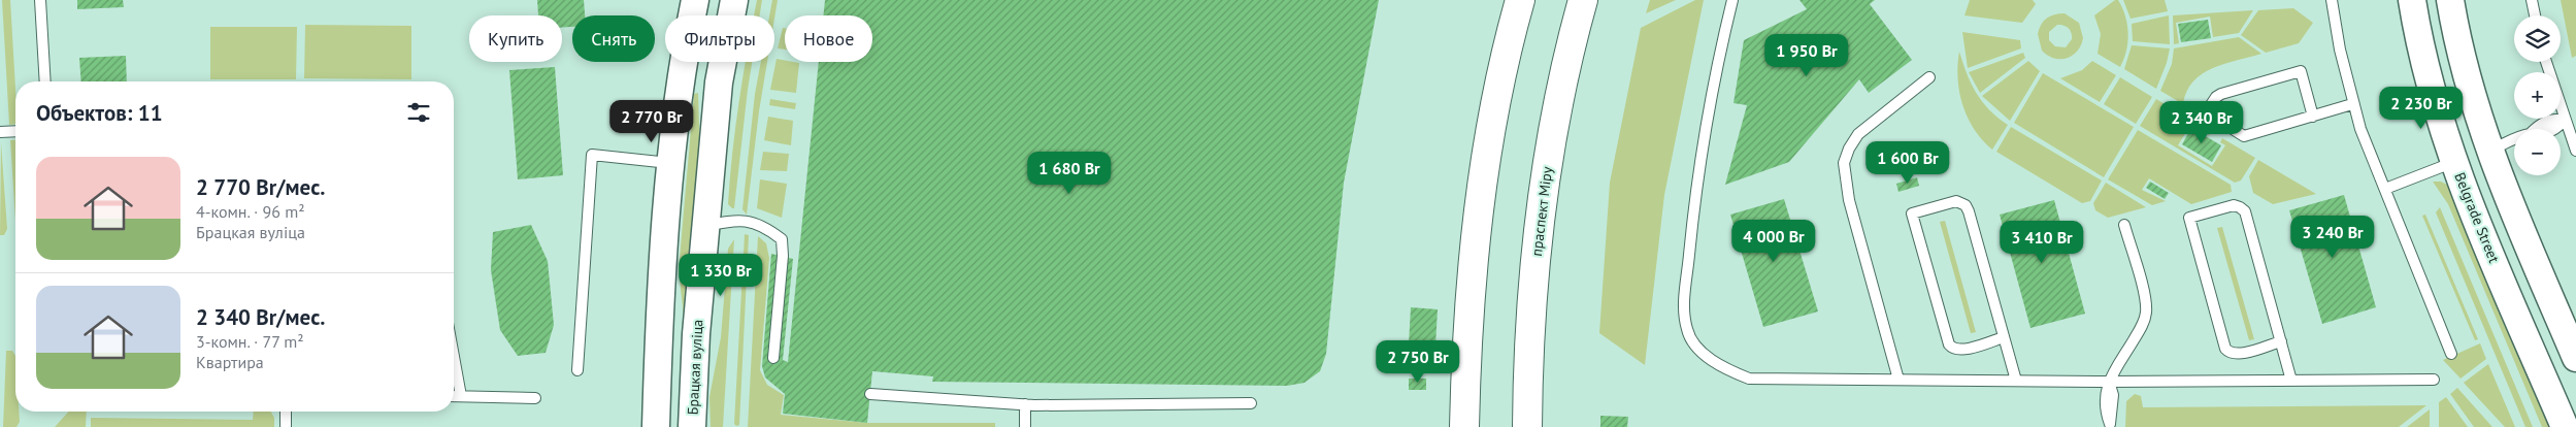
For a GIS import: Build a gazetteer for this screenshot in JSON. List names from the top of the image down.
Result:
{
  "streets": {
    "main road": ["праспект Міру"],
    "street": ["Belgrade Street", "Брацкая вуліца"]
  },
  "page": {
    "map_buttons": ["+", "−"],
    "chip": [
      "Купить",
      "Снять",
      "Фильтры",
      "Новое"
    ],
    "price": [
      "1 950 Br",
      "2 230 Br",
      "2 770 Br",
      "2 340 Br",
      "1 600 Br",
      "1 680 Br",
      "3 240 Br",
      "4 000 Br",
      "3 410 Br",
      "1 330 Br",
      "2 750 Br"
    ],
    "heading": "Объектов: 11",
    "list": [
      {
        "name": "2 770 Br/мес.",
        "note": "4-комн. · 96 m² · Брацкая вуліца"
      },
      {
        "name": "2 340 Br/мес.",
        "note": "3-комн. · 77 m² · Квартира"
      }
    ]
  }
}
